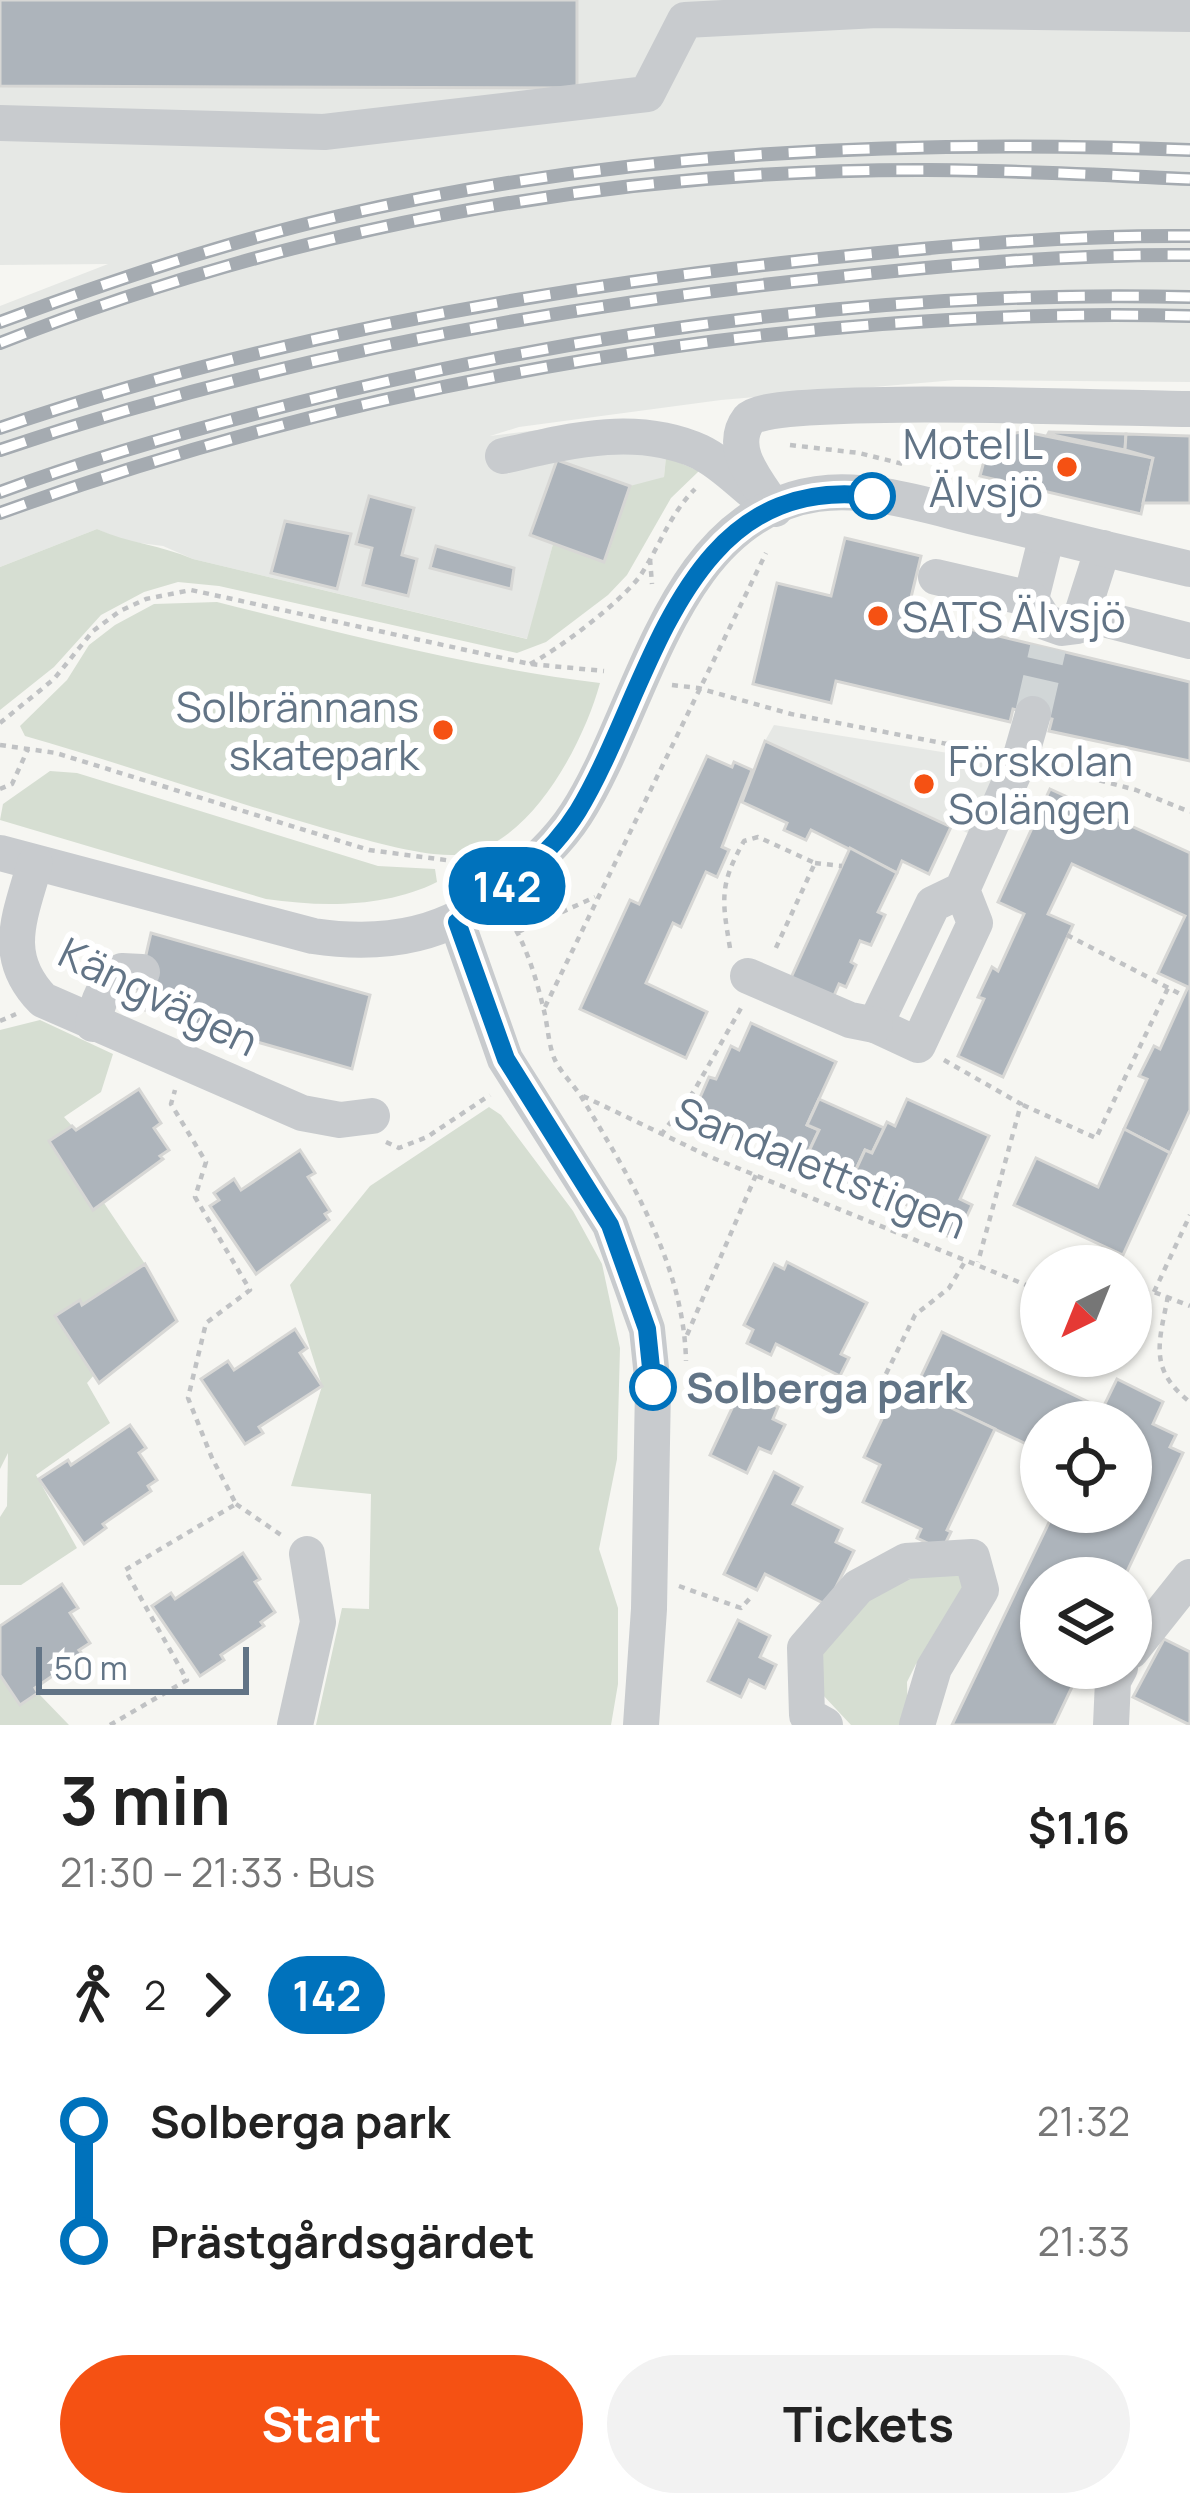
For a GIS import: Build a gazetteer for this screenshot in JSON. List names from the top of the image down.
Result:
{
  "streets": {
    "street": ["Kängvägen"],
    "path": ["Sandalettstigen"]
  },
  "places": [
    "Motel L Älvsjö",
    "SATS Älvsjö",
    "Solbrännans skatepark",
    "Förskolan Solängen",
    "Solberga park"
  ],
  "lines": ["bus line 142"],
  "scale_bar": "50 m",
  "north": "bottom left",
  "page": {
    "on_map": "142",
    "scale": "50 m",
    "heading": ["3 min", "21:30 – 21:33 · Bus", "$1.16"],
    "legs": ["2", "142"],
    "list": [
      {
        "name": "Solberga park",
        "value": "21:32"
      },
      {
        "name": "Prästgårdsgärdet",
        "value": "21:33"
      }
    ],
    "buttons": ["Start", "Tickets"]
  }
}
